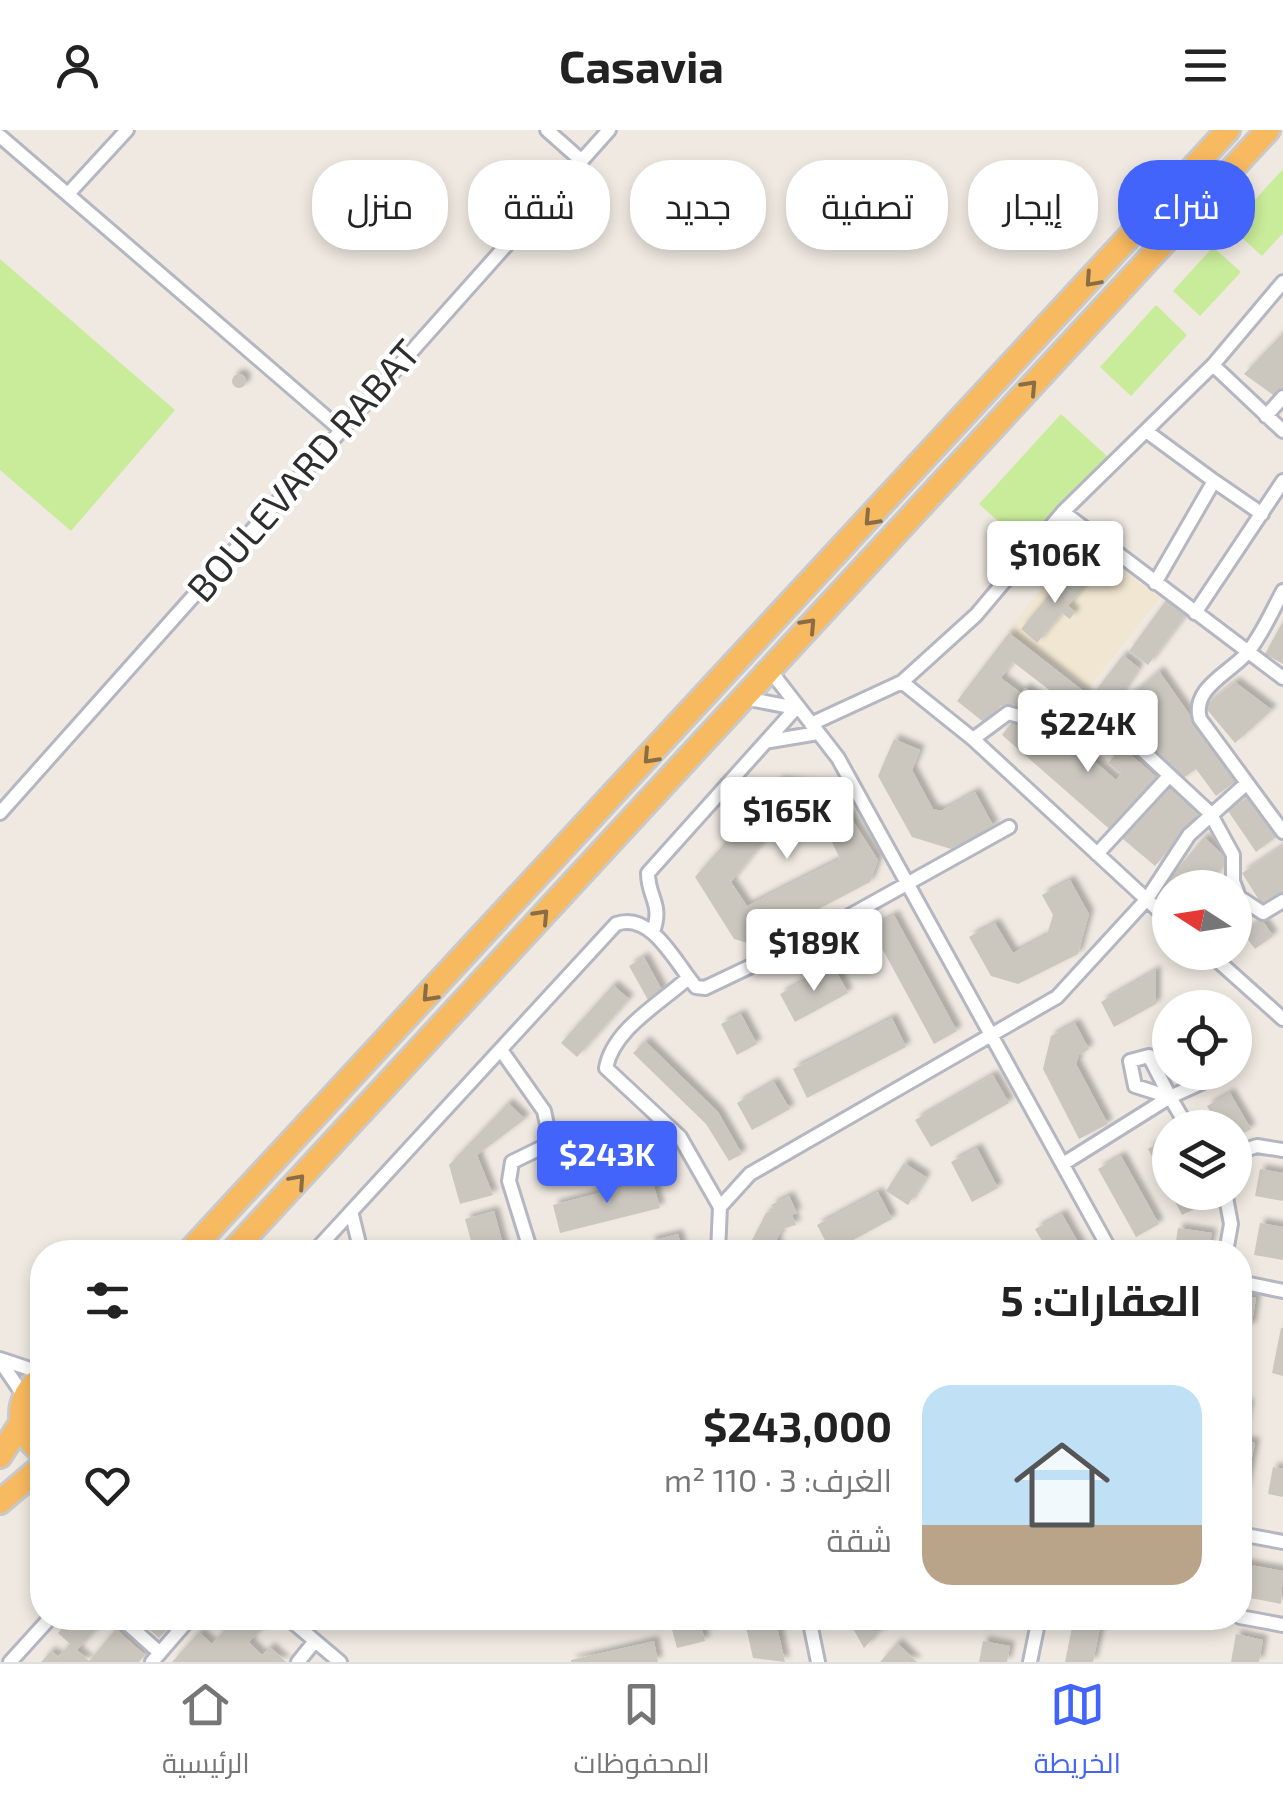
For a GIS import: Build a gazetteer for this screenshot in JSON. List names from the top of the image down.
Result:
{
  "streets": {
    "street": ["BOULEVARD RABAT"]
  },
  "north": "left",
  "page": {
    "header": "Casavia",
    "chip": [
      "شراء",
      "إيجار",
      "تصفية",
      "جديد",
      "شقة",
      "منزل"
    ],
    "price": [
      "$106K",
      "$224K",
      "$165K",
      "$189K",
      "$243K"
    ],
    "heading": "العقارات: 5",
    "list": [
      {
        "name": "$243,000",
        "note": "الغرف: 3 · 110 m² · شقة"
      }
    ],
    "tabs": ["الخريطة", "المحفوظات", "الرئيسية"]
  }
}
